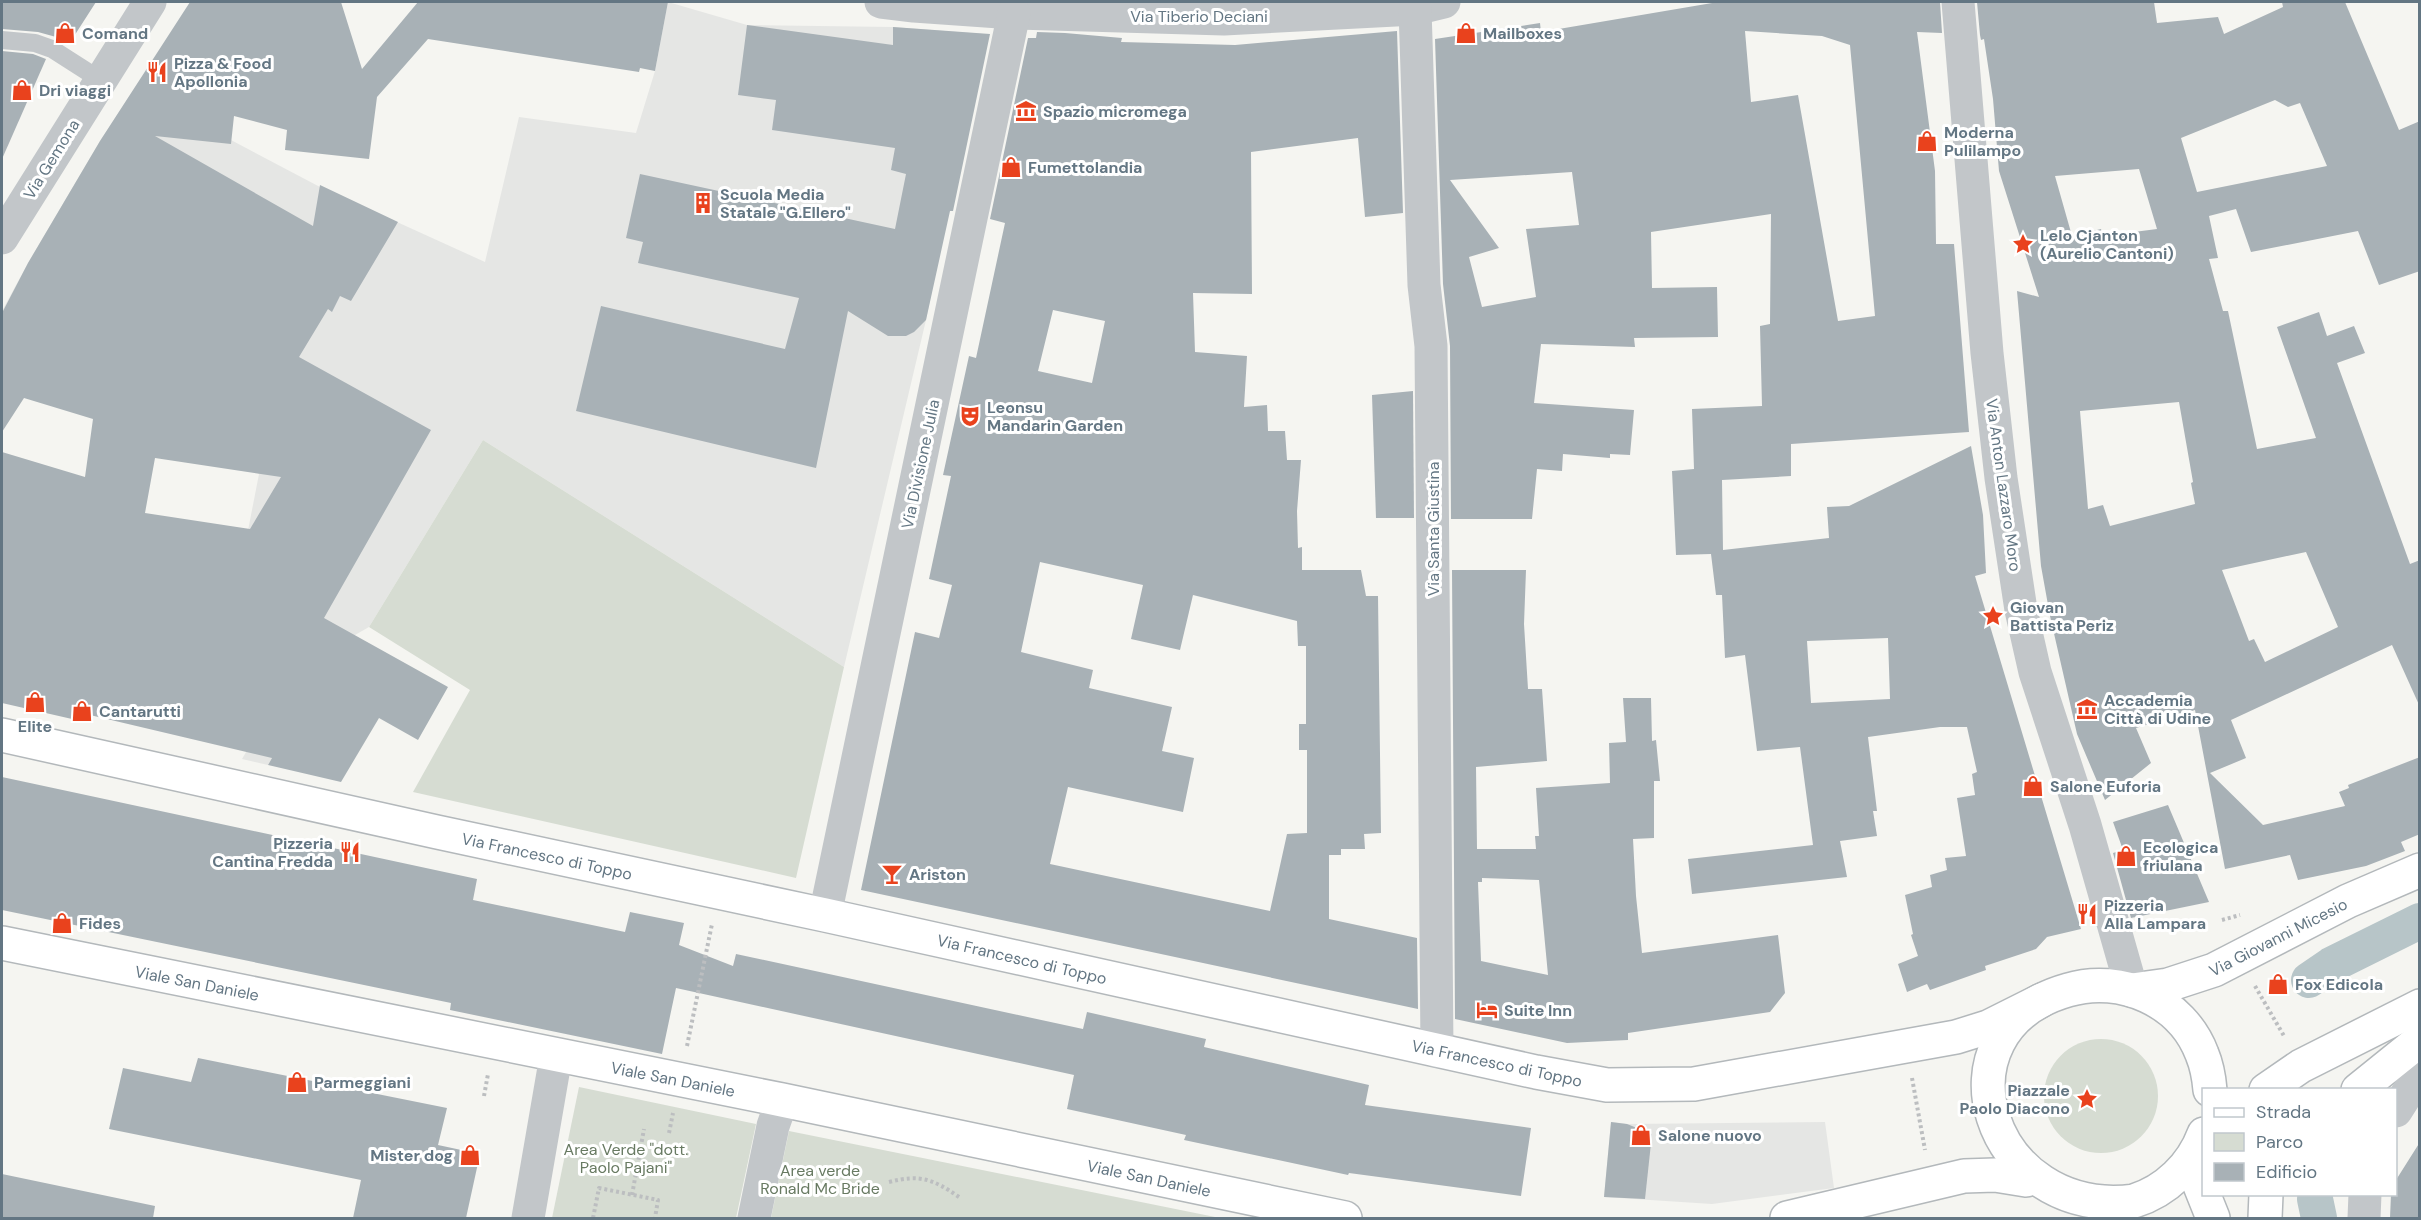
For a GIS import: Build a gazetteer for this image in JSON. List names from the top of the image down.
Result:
{
  "streets": {
    "main road": ["Via Francesco di Toppo", "Via Giovanni Micesio", "Viale San Daniele"],
    "street": [
      "Via Tiberio Deciani",
      "Via Gemona",
      "Via Divisione Julia",
      "Via Anton Lazzaro Moro",
      "Via Santa Giustina"
    ]
  },
  "crossings": [
    ["Via Tiberio Deciani", "Via Divisione Julia"],
    ["Via Tiberio Deciani", "Via Santa Giustina"],
    ["Via Divisione Julia", "Via Francesco di Toppo"],
    ["Via Anton Lazzaro Moro", "Via Giovanni Micesio"],
    ["Via Santa Giustina", "Via Francesco di Toppo"]
  ],
  "parks": ["Area Verde \"dott. Paolo Pajani\"", "Area verde Ronald Mc Bride"],
  "places": {
    "shop": [
      "Comand",
      "Mailboxes",
      "Dri viaggi",
      "Moderna Pulilampo",
      "Fumettolandia",
      "Elite",
      "Cantarutti",
      "Salone Euforia",
      "Ecologica friulana",
      "Fides",
      "Fox Edicola",
      "Parmeggiani",
      "Salone nuovo",
      "Mister dog"
    ],
    "restaurant": ["Pizza & Food Apollonia", "Pizzeria Cantina Fredda", "Pizzeria Alla Lampara"],
    "museum": ["Spazio micromega", "Accademia Città di Udine"],
    "building": ["Scuola Media Statale \"G.Ellero\""],
    "place": ["Lelo Cjanton (Aurelio Cantoni)", "Giovan Battista Periz", "Piazzale Paolo Diacono"],
    "theatre": ["Leonsu Mandarin Garden"],
    "bar": ["Ariston"],
    "hotel": ["Suite Inn"]
  },
  "legend": ["Strada", "Parco", "Edificio"]
}
